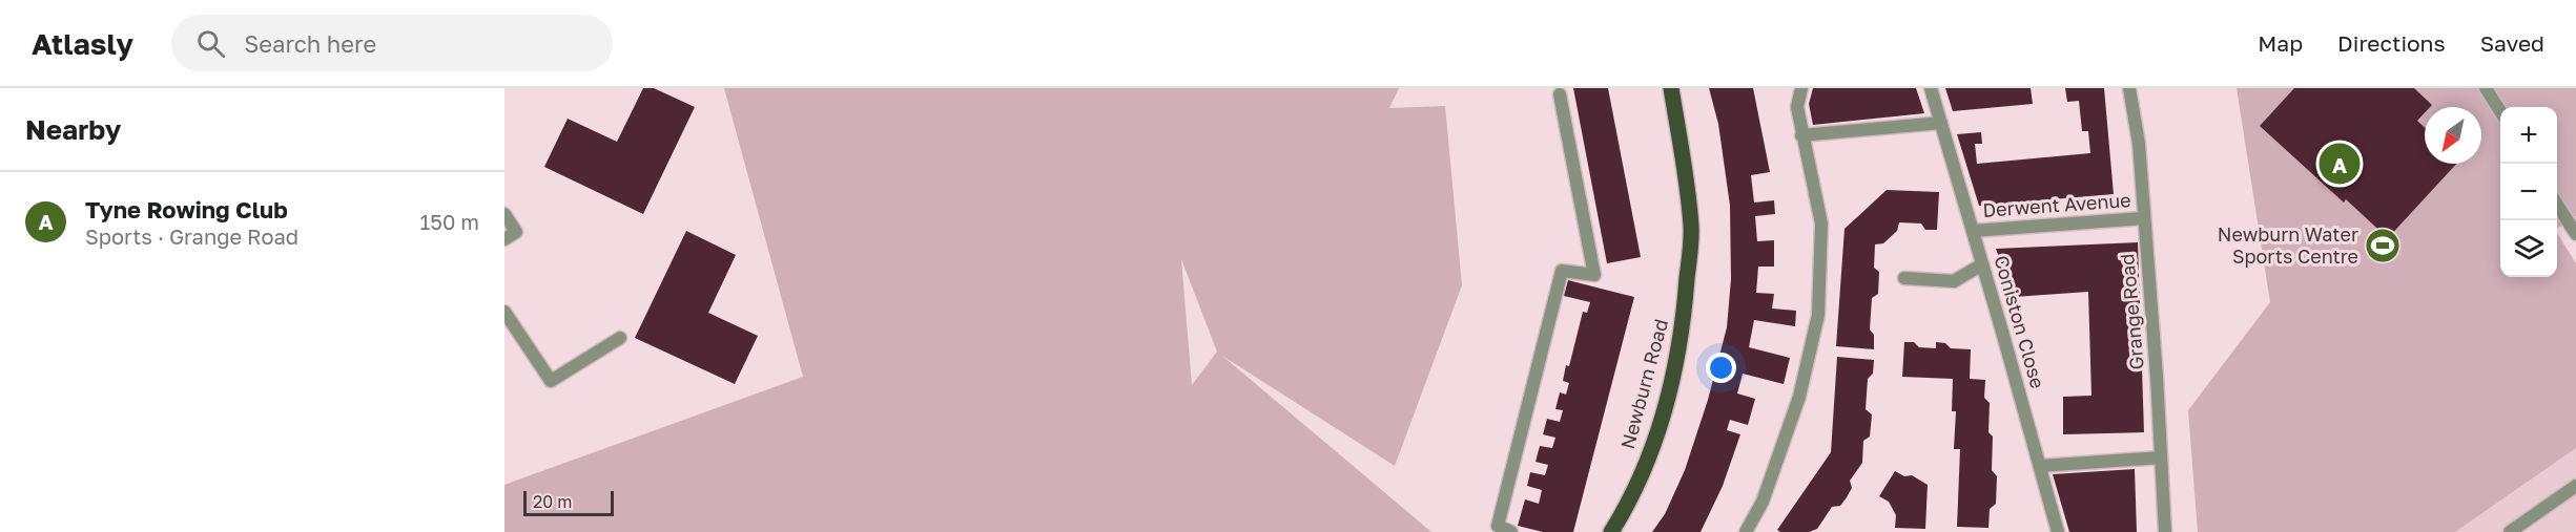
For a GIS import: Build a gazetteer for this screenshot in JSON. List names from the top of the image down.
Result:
{
  "streets": {
    "main road": ["Newburn Road"],
    "street": ["Derwent Avenue", "Grange Road", "Coniston Close"]
  },
  "crossings": [
    ["Derwent Avenue", "Grange Road"],
    ["Derwent Avenue", "Coniston Close"]
  ],
  "places": {
    "sports": ["Newburn Water Sports Centre"]
  },
  "scale_bar": "20 m",
  "north": "bottom left",
  "page": {
    "header": "Atlasly",
    "search": "Search here",
    "nav": ["Map", "Directions", "Saved"],
    "heading": "Nearby",
    "map_buttons": ["+", "−"],
    "pins": "A",
    "list": [
      {
        "mark": "A",
        "name": "Tyne Rowing Club",
        "note": "Sports · Grange Road",
        "value": "150 m"
      }
    ],
    "scale": "20 m"
  }
}
